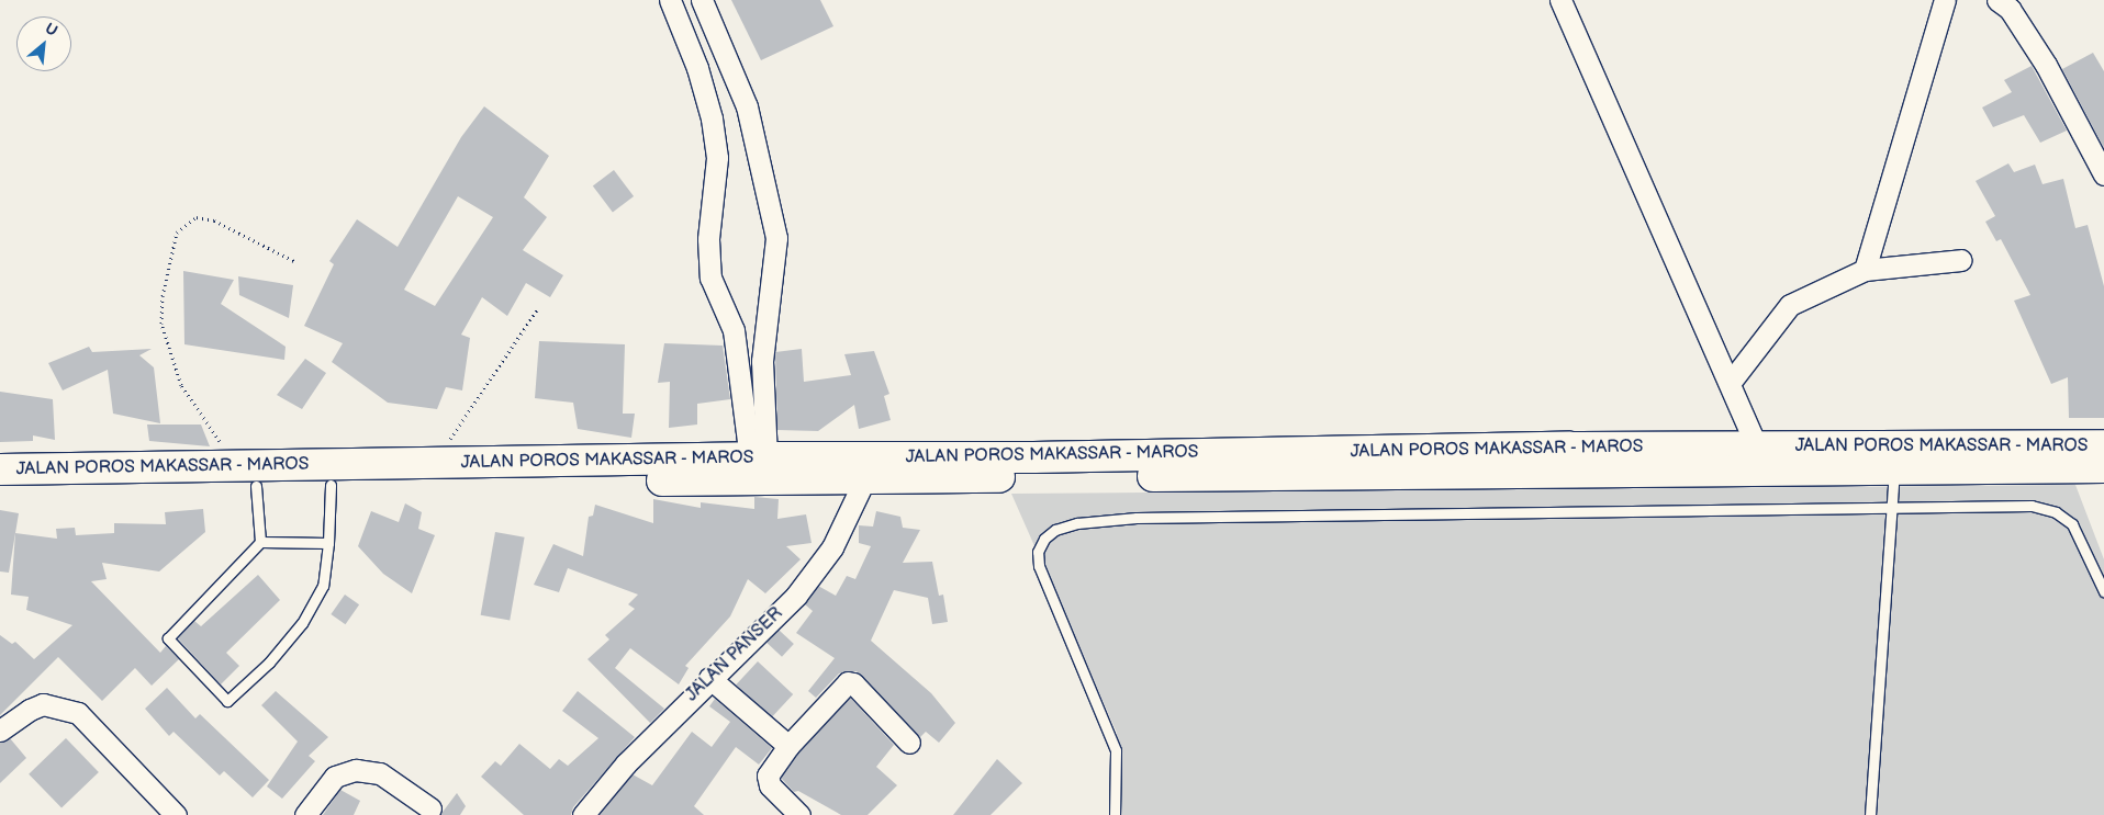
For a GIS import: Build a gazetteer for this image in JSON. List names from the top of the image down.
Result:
{
  "streets": {
    "highway": ["JALAN POROS MAKASSAR - MAROS"],
    "street": ["JALAN PANSER"]
  },
  "crossings": [
    ["JALAN POROS MAKASSAR - MAROS", "JALAN PANSER"]
  ],
  "north": "top right"
}
